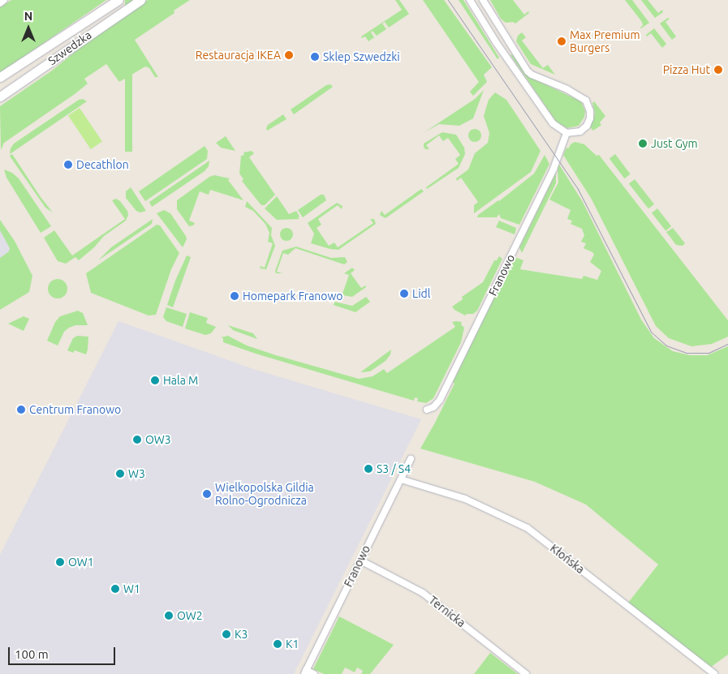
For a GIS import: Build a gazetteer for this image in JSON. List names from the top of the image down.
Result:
{
  "streets": {
    "street": [
      "Szwedzka",
      "Franowo",
      "Kłońska",
      "Ternicka"
    ]
  },
  "crossings": [
    ["Franowo", "Kłońska"],
    ["Franowo", "Ternicka"]
  ],
  "places": [
    "Max Premium Burgers",
    "Restauracja IKEA",
    "Sklep Szwedzki",
    "Pizza Hut",
    "Just Gym",
    "Decathlon",
    "Lidl",
    "Homepark Franowo",
    "Hala M",
    "Centrum Franowo",
    "OW3",
    "S3 / S4",
    "W3",
    "Wielkopolska Gildia Rolno-Ogrodnicza",
    "OW1",
    "W1",
    "OW2",
    "K3",
    "K1"
  ],
  "scale_bar": "100 m",
  "north": "top"
}
